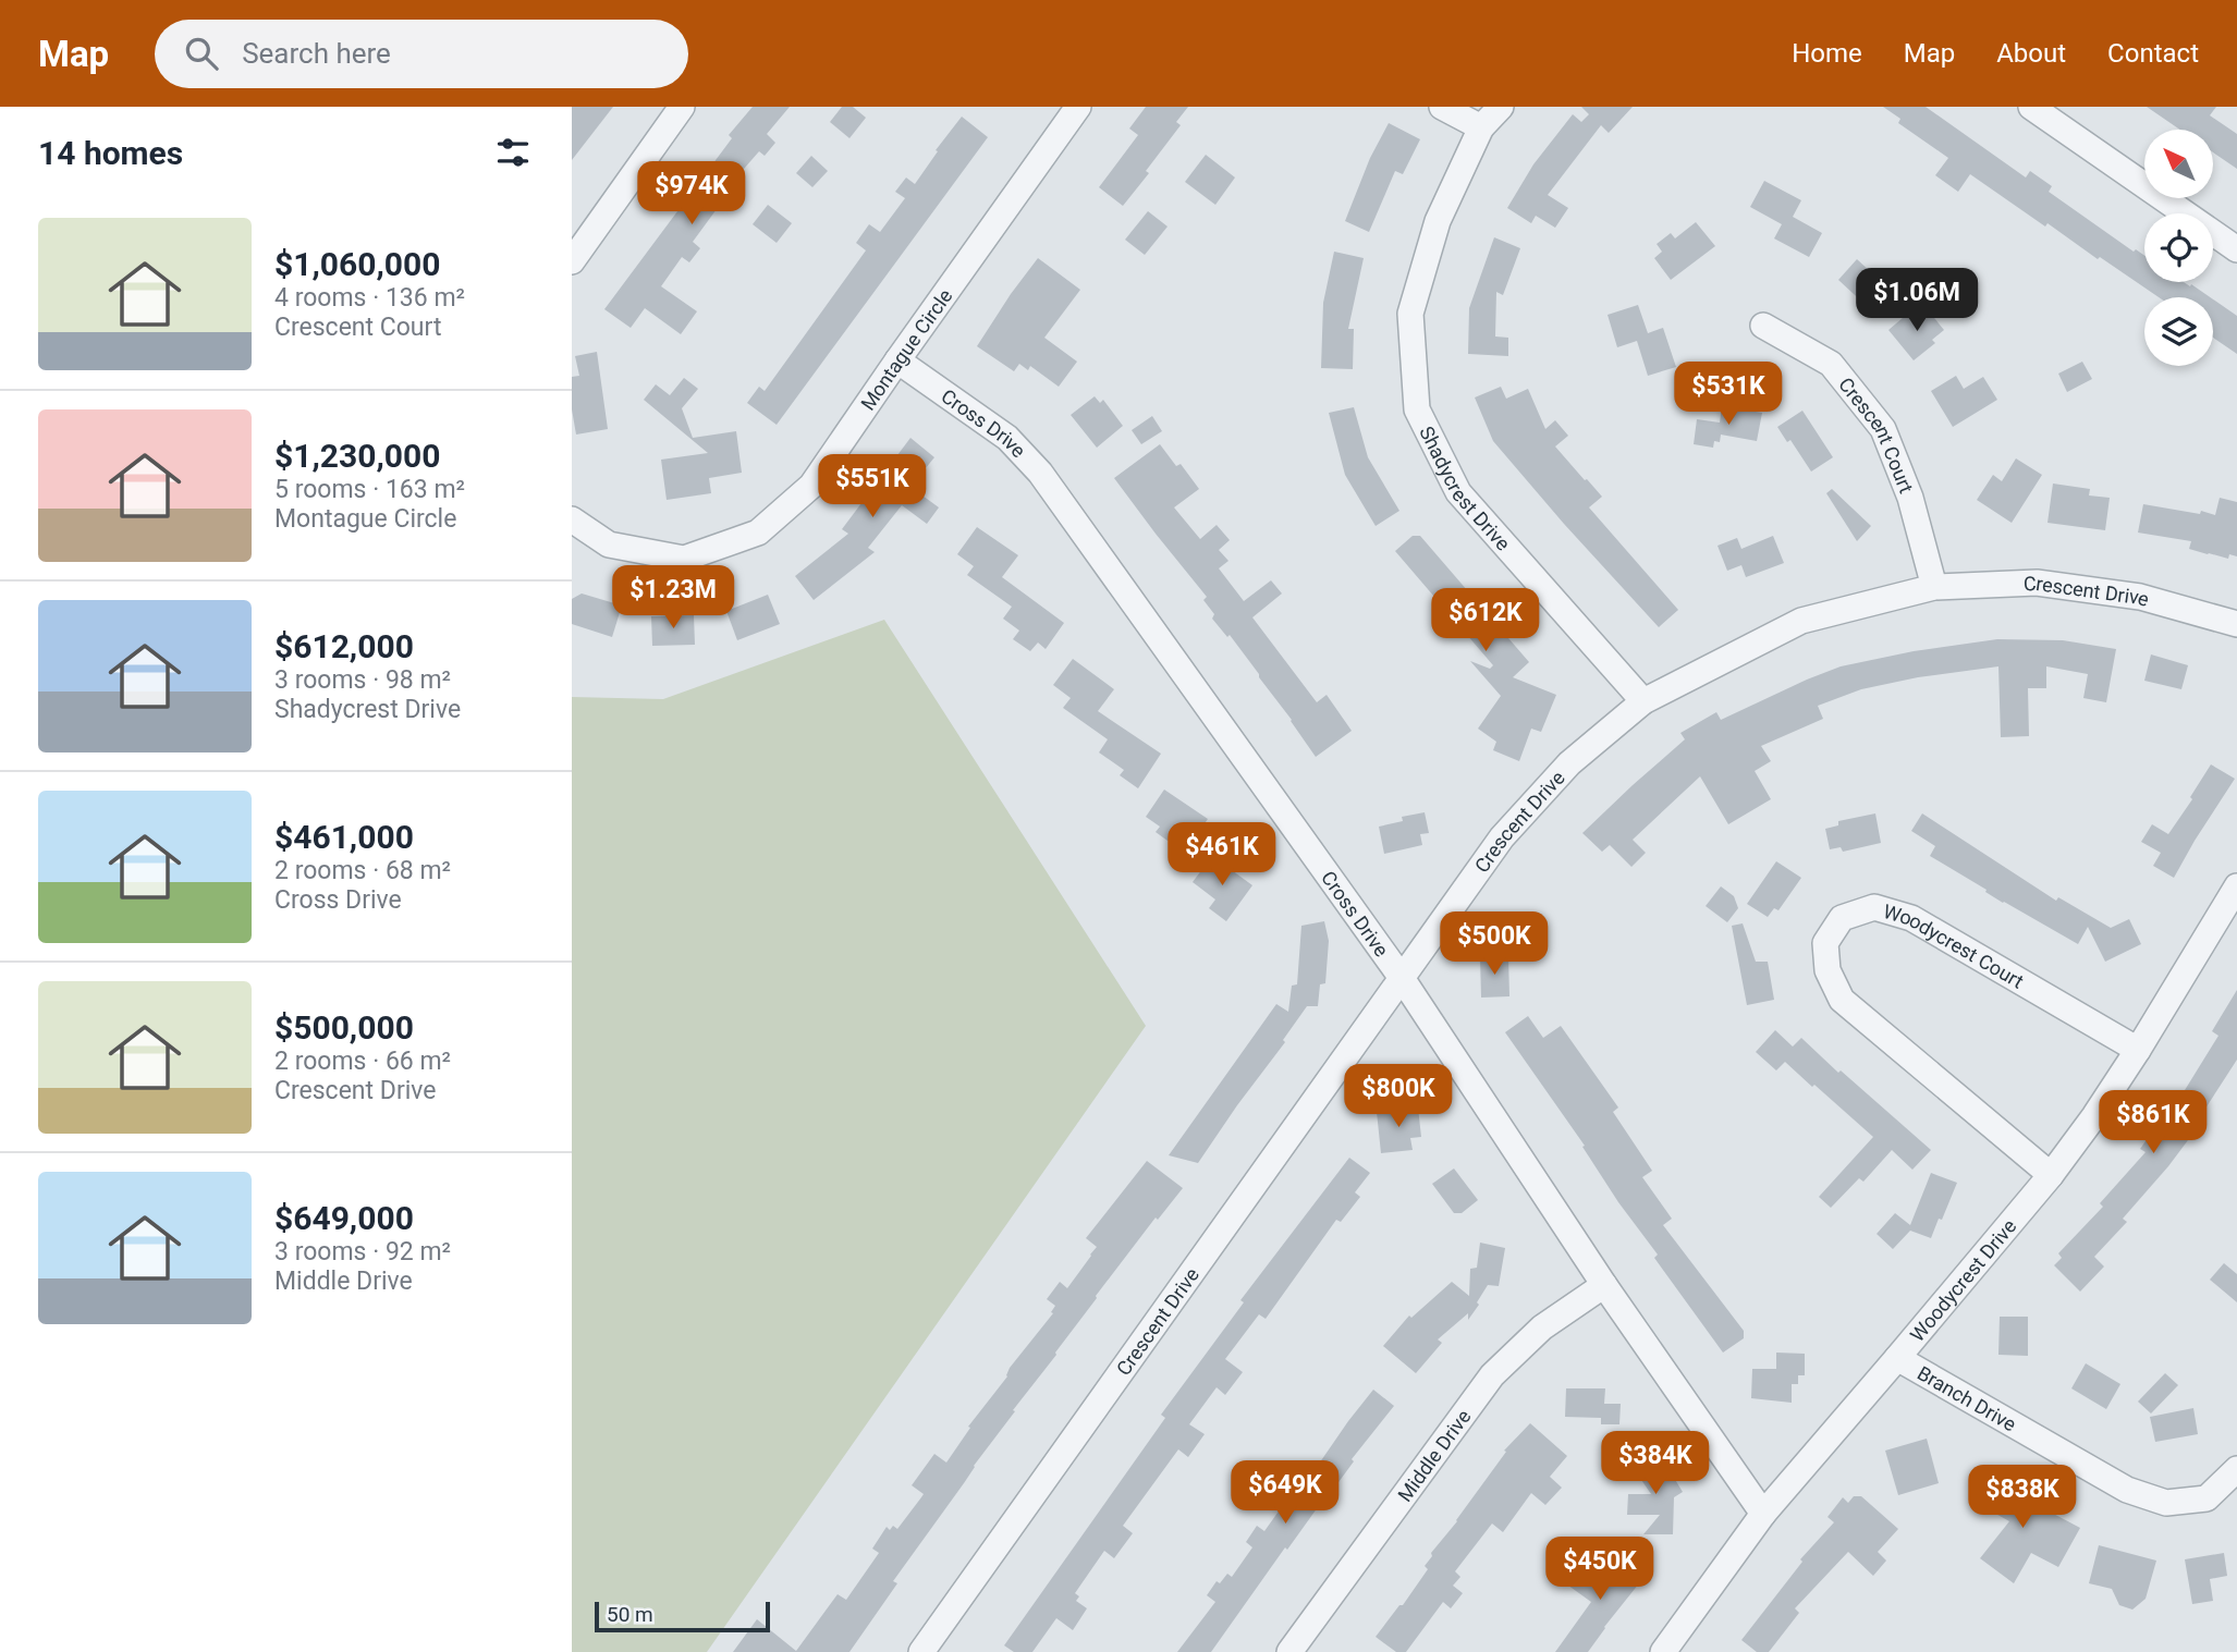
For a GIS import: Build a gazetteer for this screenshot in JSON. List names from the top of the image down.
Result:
{
  "streets": {
    "street": [
      "Montague Circle",
      "Cross Drive",
      "Crescent Court",
      "Shadycrest Drive",
      "Crescent Drive",
      "Woodycrest Court",
      "Woodycrest Drive",
      "Branch Drive",
      "Middle Drive"
    ]
  },
  "crossings": [
    ["Montague Circle", "Cross Drive"],
    ["Cross Drive", "Crescent Drive"],
    ["Cross Drive", "Woodycrest Drive"],
    ["Cross Drive", "Middle Drive"],
    ["Crescent Court", "Crescent Drive"],
    ["Shadycrest Drive", "Crescent Drive"],
    ["Woodycrest Court", "Woodycrest Drive"],
    ["Woodycrest Drive", "Branch Drive"]
  ],
  "scale_bar": "50 m",
  "north": "top left",
  "page": {
    "header": "Map",
    "search": "Search here",
    "nav": [
      "Home",
      "Map",
      "About",
      "Contact"
    ],
    "heading": "14 homes",
    "price": [
      "$974K",
      "$1.06M",
      "$531K",
      "$551K",
      "$1.23M",
      "$612K",
      "$461K",
      "$500K",
      "$800K",
      "$861K",
      "$384K",
      "$649K",
      "$838K",
      "$450K"
    ],
    "list": [
      {
        "name": "$1,060,000",
        "note": "4 rooms · 136 m² · Crescent Court"
      },
      {
        "name": "$1,230,000",
        "note": "5 rooms · 163 m² · Montague Circle"
      },
      {
        "name": "$612,000",
        "note": "3 rooms · 98 m² · Shadycrest Drive"
      },
      {
        "name": "$461,000",
        "note": "2 rooms · 68 m² · Cross Drive"
      },
      {
        "name": "$500,000",
        "note": "2 rooms · 66 m² · Crescent Drive"
      },
      {
        "name": "$649,000",
        "note": "3 rooms · 92 m² · Middle Drive"
      }
    ],
    "scale": "50 m"
  }
}
